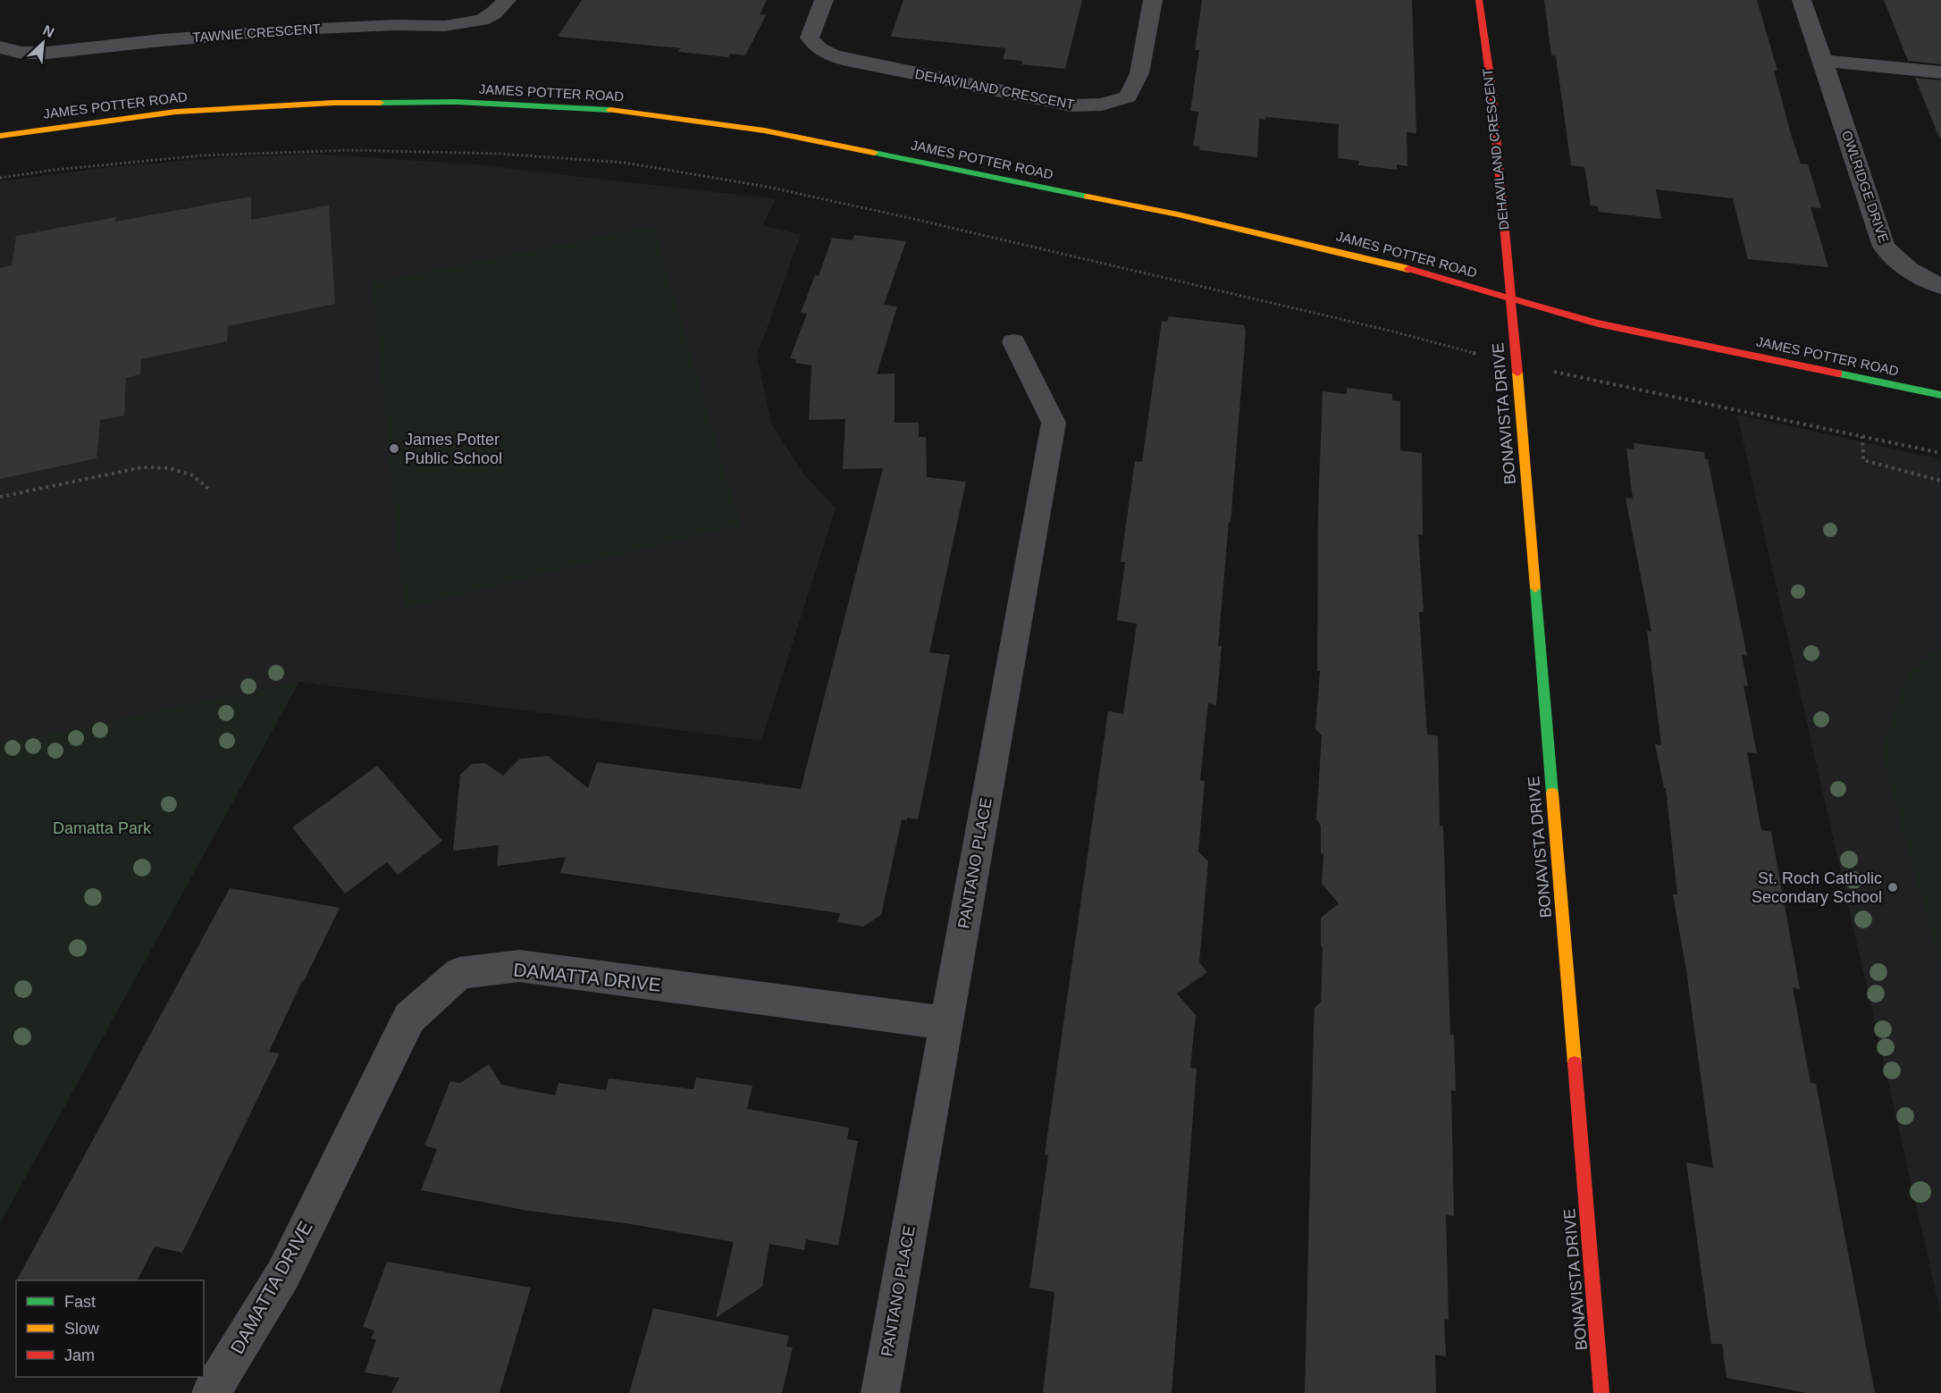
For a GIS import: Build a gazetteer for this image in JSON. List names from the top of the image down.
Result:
{
  "streets": {
    "main road": ["DEHAVILAND CRESCENT", "JAMES POTTER ROAD", "BONAVISTA DRIVE"],
    "street": [
      "TAWNIE CRESCENT",
      "OWLRIDGE DRIVE",
      "PANTANO PLACE",
      "DAMATTA DRIVE"
    ]
  },
  "crossings": [
    ["DEHAVILAND CRESCENT", "JAMES POTTER ROAD"],
    ["DEHAVILAND CRESCENT", "BONAVISTA DRIVE"],
    ["JAMES POTTER ROAD", "BONAVISTA DRIVE"],
    ["PANTANO PLACE", "DAMATTA DRIVE"]
  ],
  "parks": ["Damatta Park"],
  "places": ["James Potter Public School", "St. Roch Catholic Secondary School"],
  "legend": ["Fast", "Slow", "Jam"],
  "north": "top right"
}
